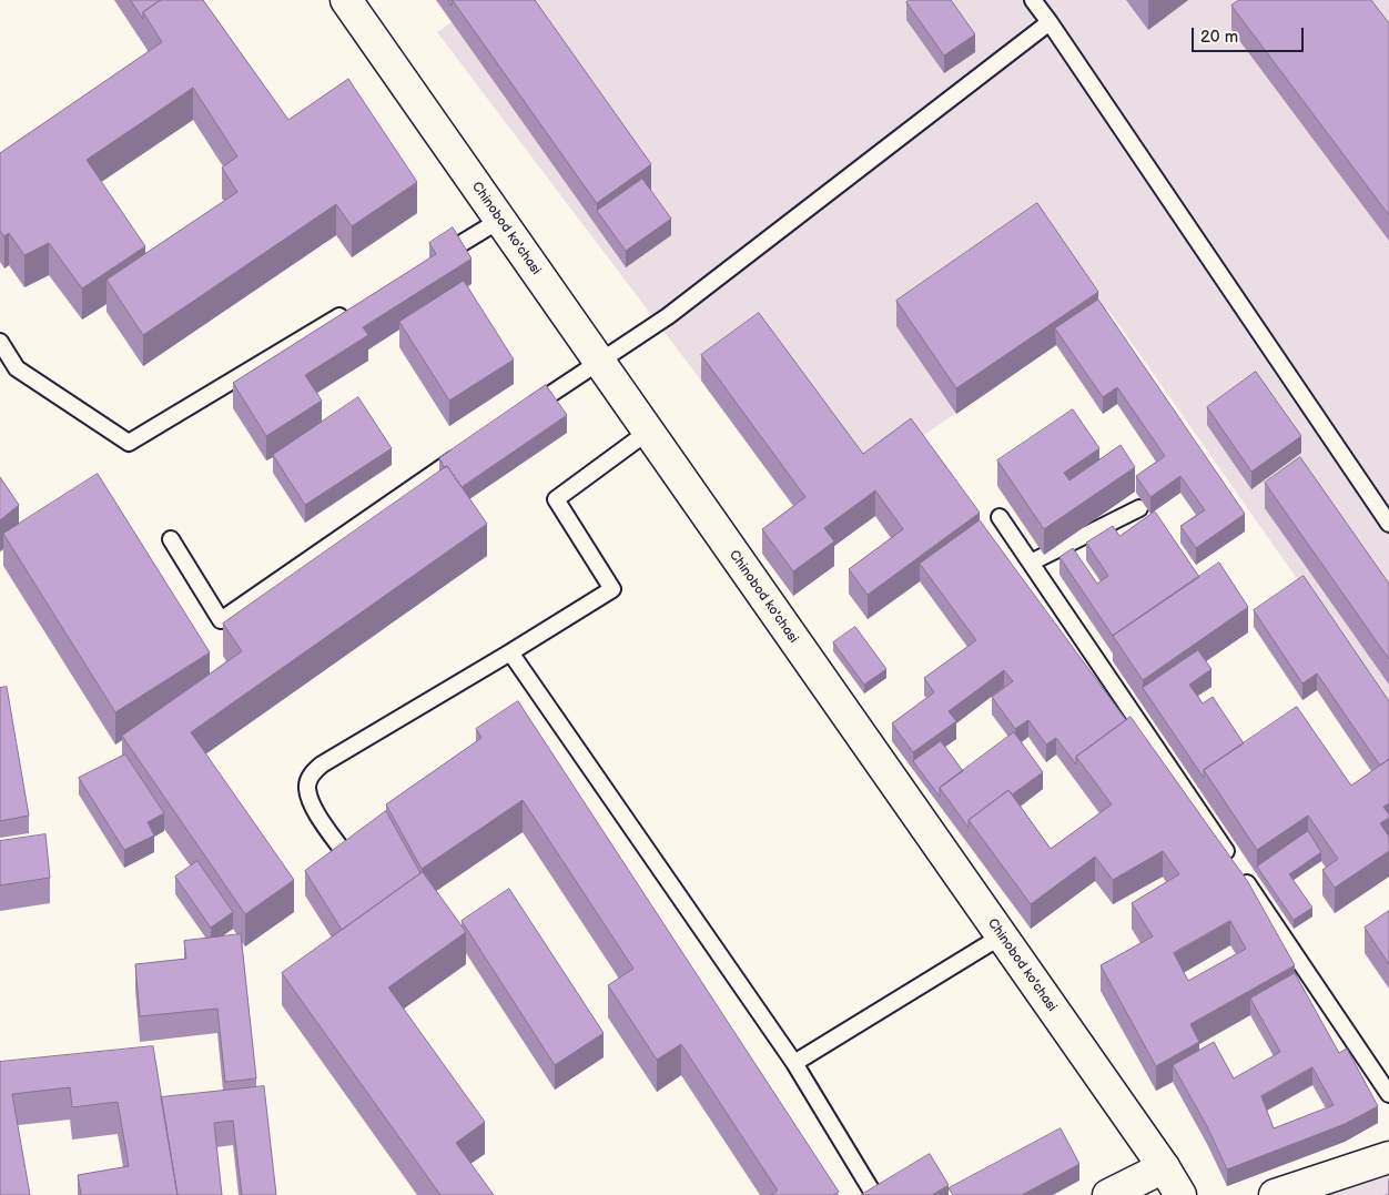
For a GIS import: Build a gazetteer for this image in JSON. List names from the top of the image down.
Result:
{
  "streets": {
    "street": ["Chinobod ko'chasi"]
  },
  "scale_bar": "20 m"
}
